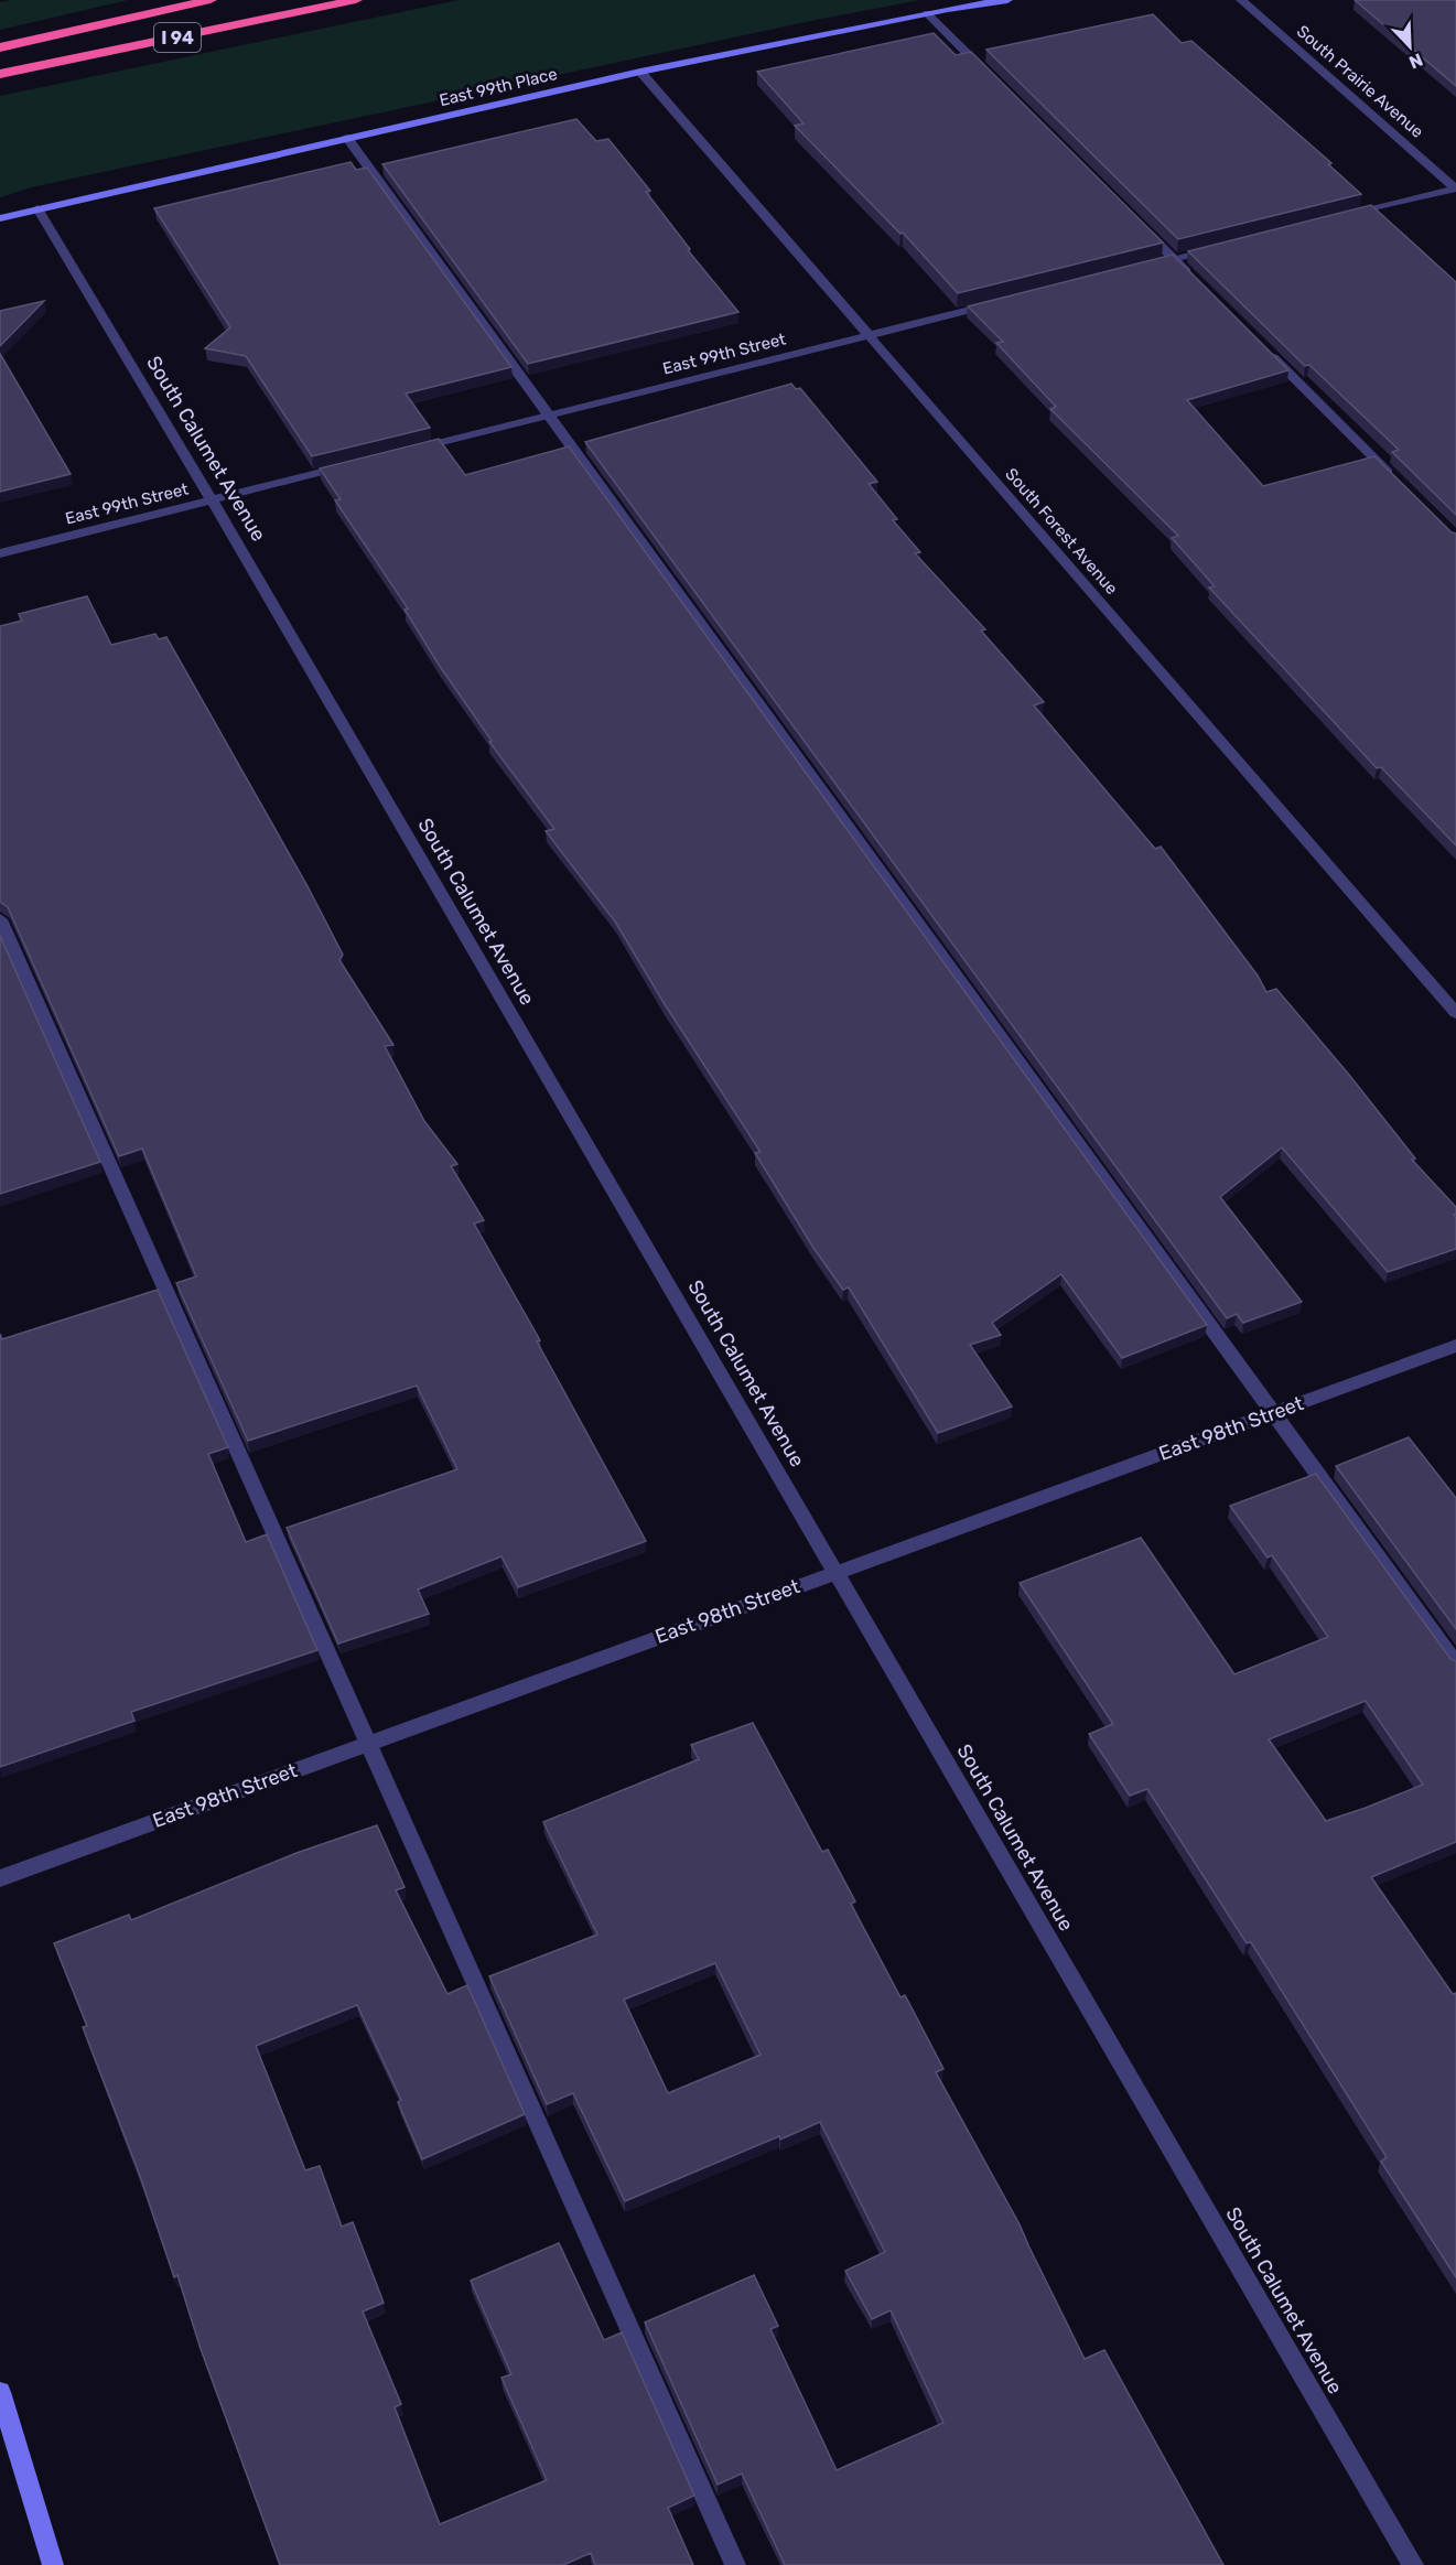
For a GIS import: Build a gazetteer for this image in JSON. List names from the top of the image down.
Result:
{
  "streets": {
    "highway": ["I 94"],
    "street": [
      "South Prairie Avenue",
      "East 99th Place",
      "East 99th Street",
      "South Calumet Avenue",
      "South Forest Avenue",
      "East 98th Street"
    ]
  },
  "crossings": [
    ["East 99th Place", "South Calumet Avenue"],
    ["East 99th Place", "South Forest Avenue"],
    ["East 99th Street", "South Calumet Avenue"],
    ["East 99th Street", "South Forest Avenue"],
    ["South Calumet Avenue", "East 98th Street"]
  ],
  "north": "bottom right"
}
